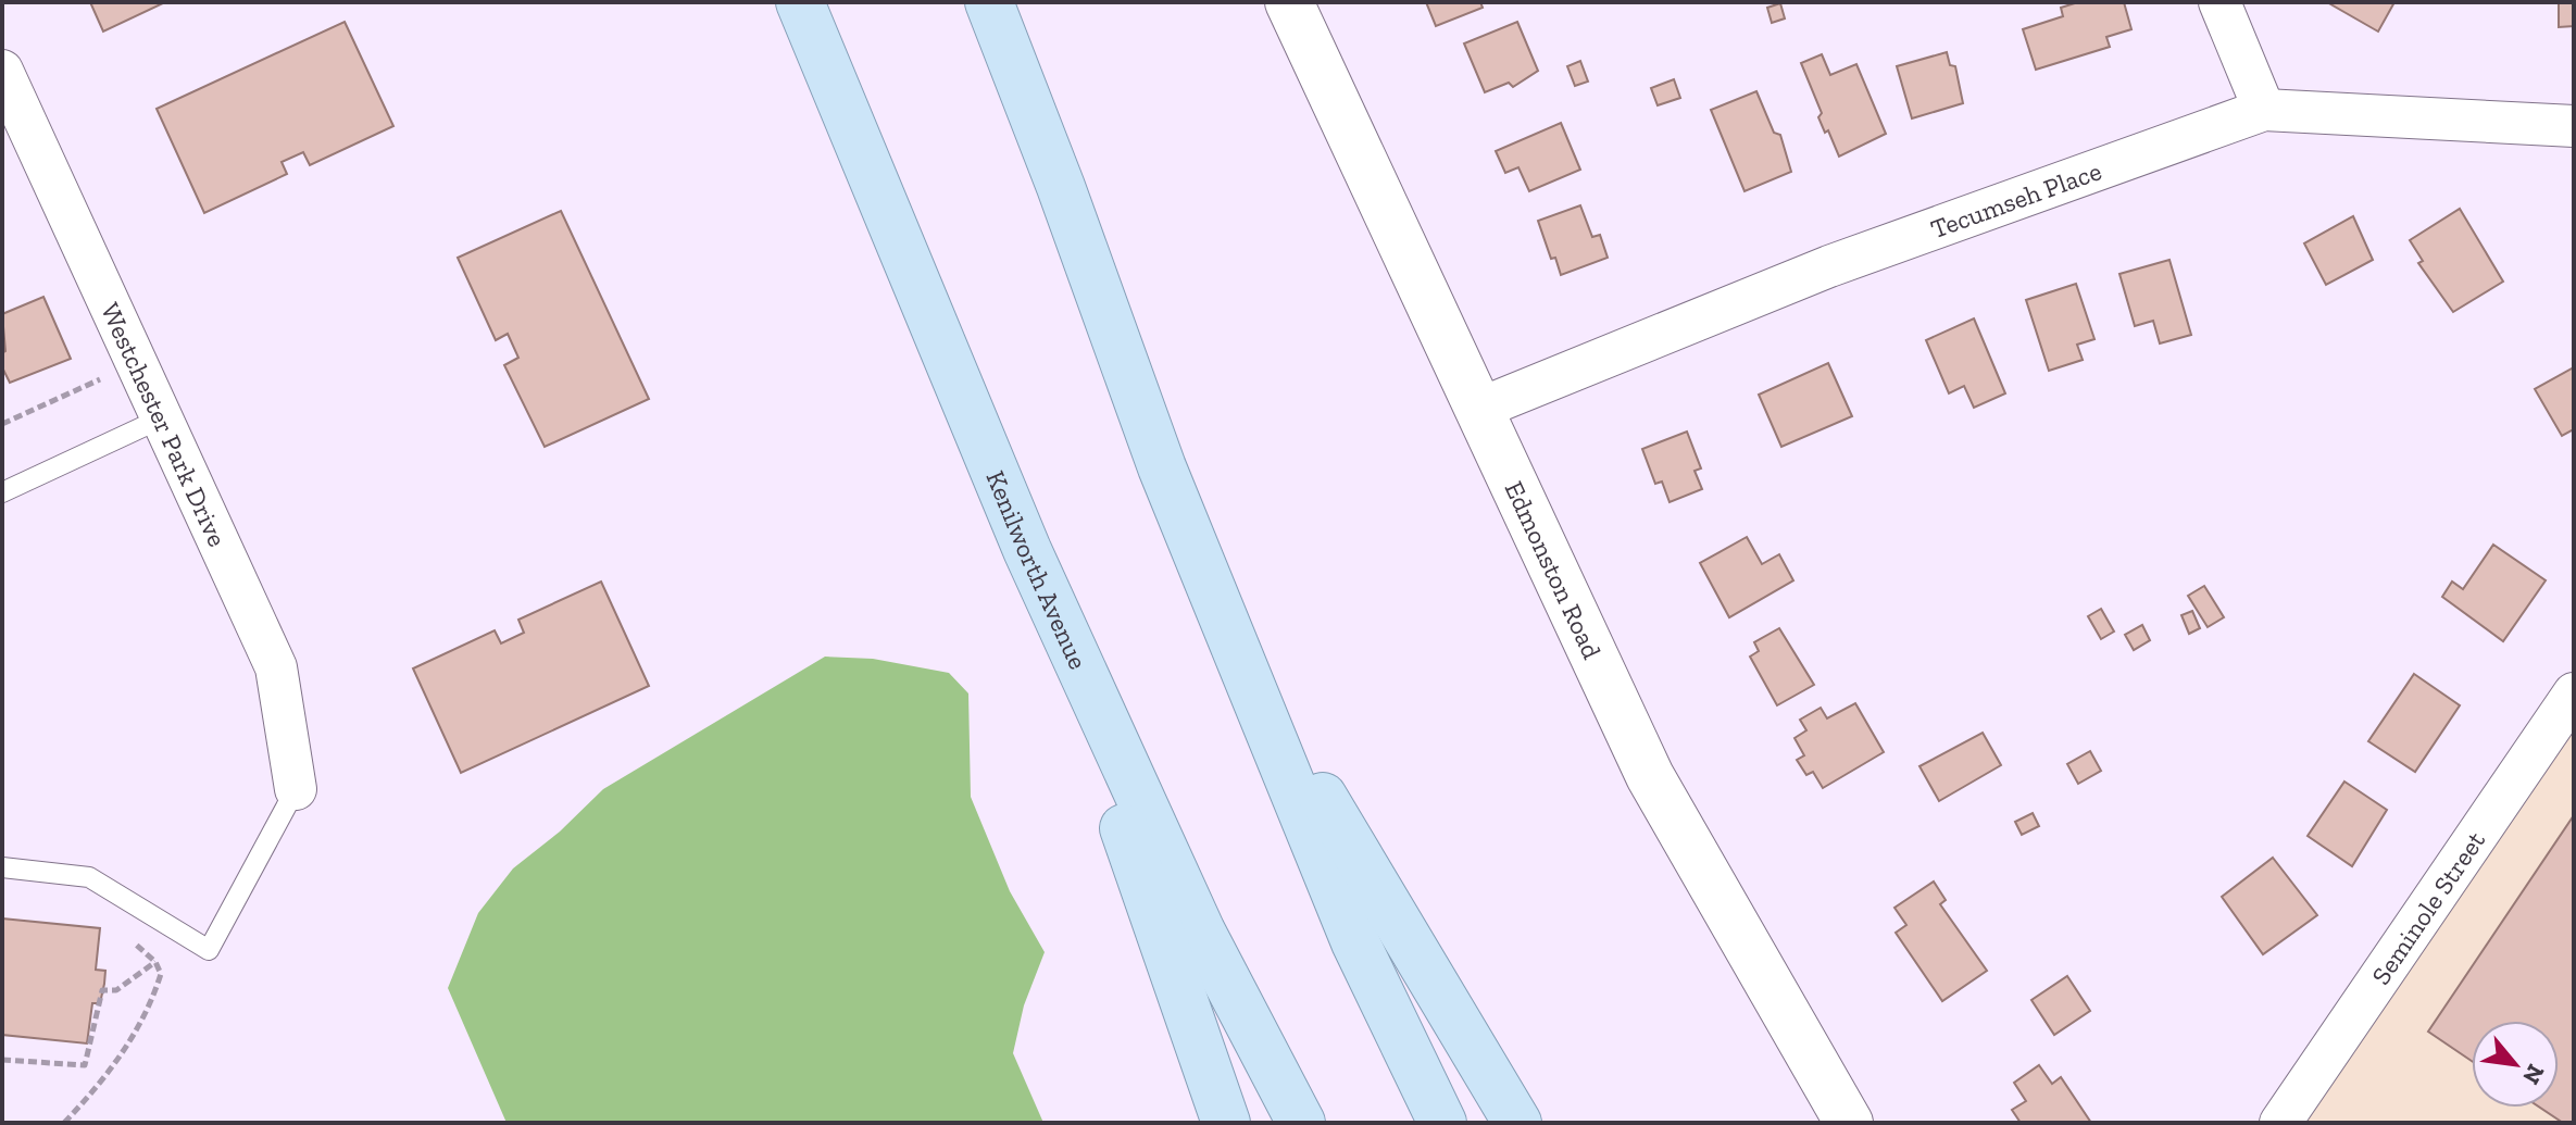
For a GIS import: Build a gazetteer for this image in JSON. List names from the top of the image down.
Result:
{
  "streets": {
    "main road": ["Kenilworth Avenue"],
    "street": [
      "Tecumseh Place",
      "Westchester Park Drive",
      "Edmonston Road",
      "Seminole Street"
    ]
  },
  "crossings": [
    ["Tecumseh Place", "Edmonston Road"]
  ],
  "north": "bottom right"
}
